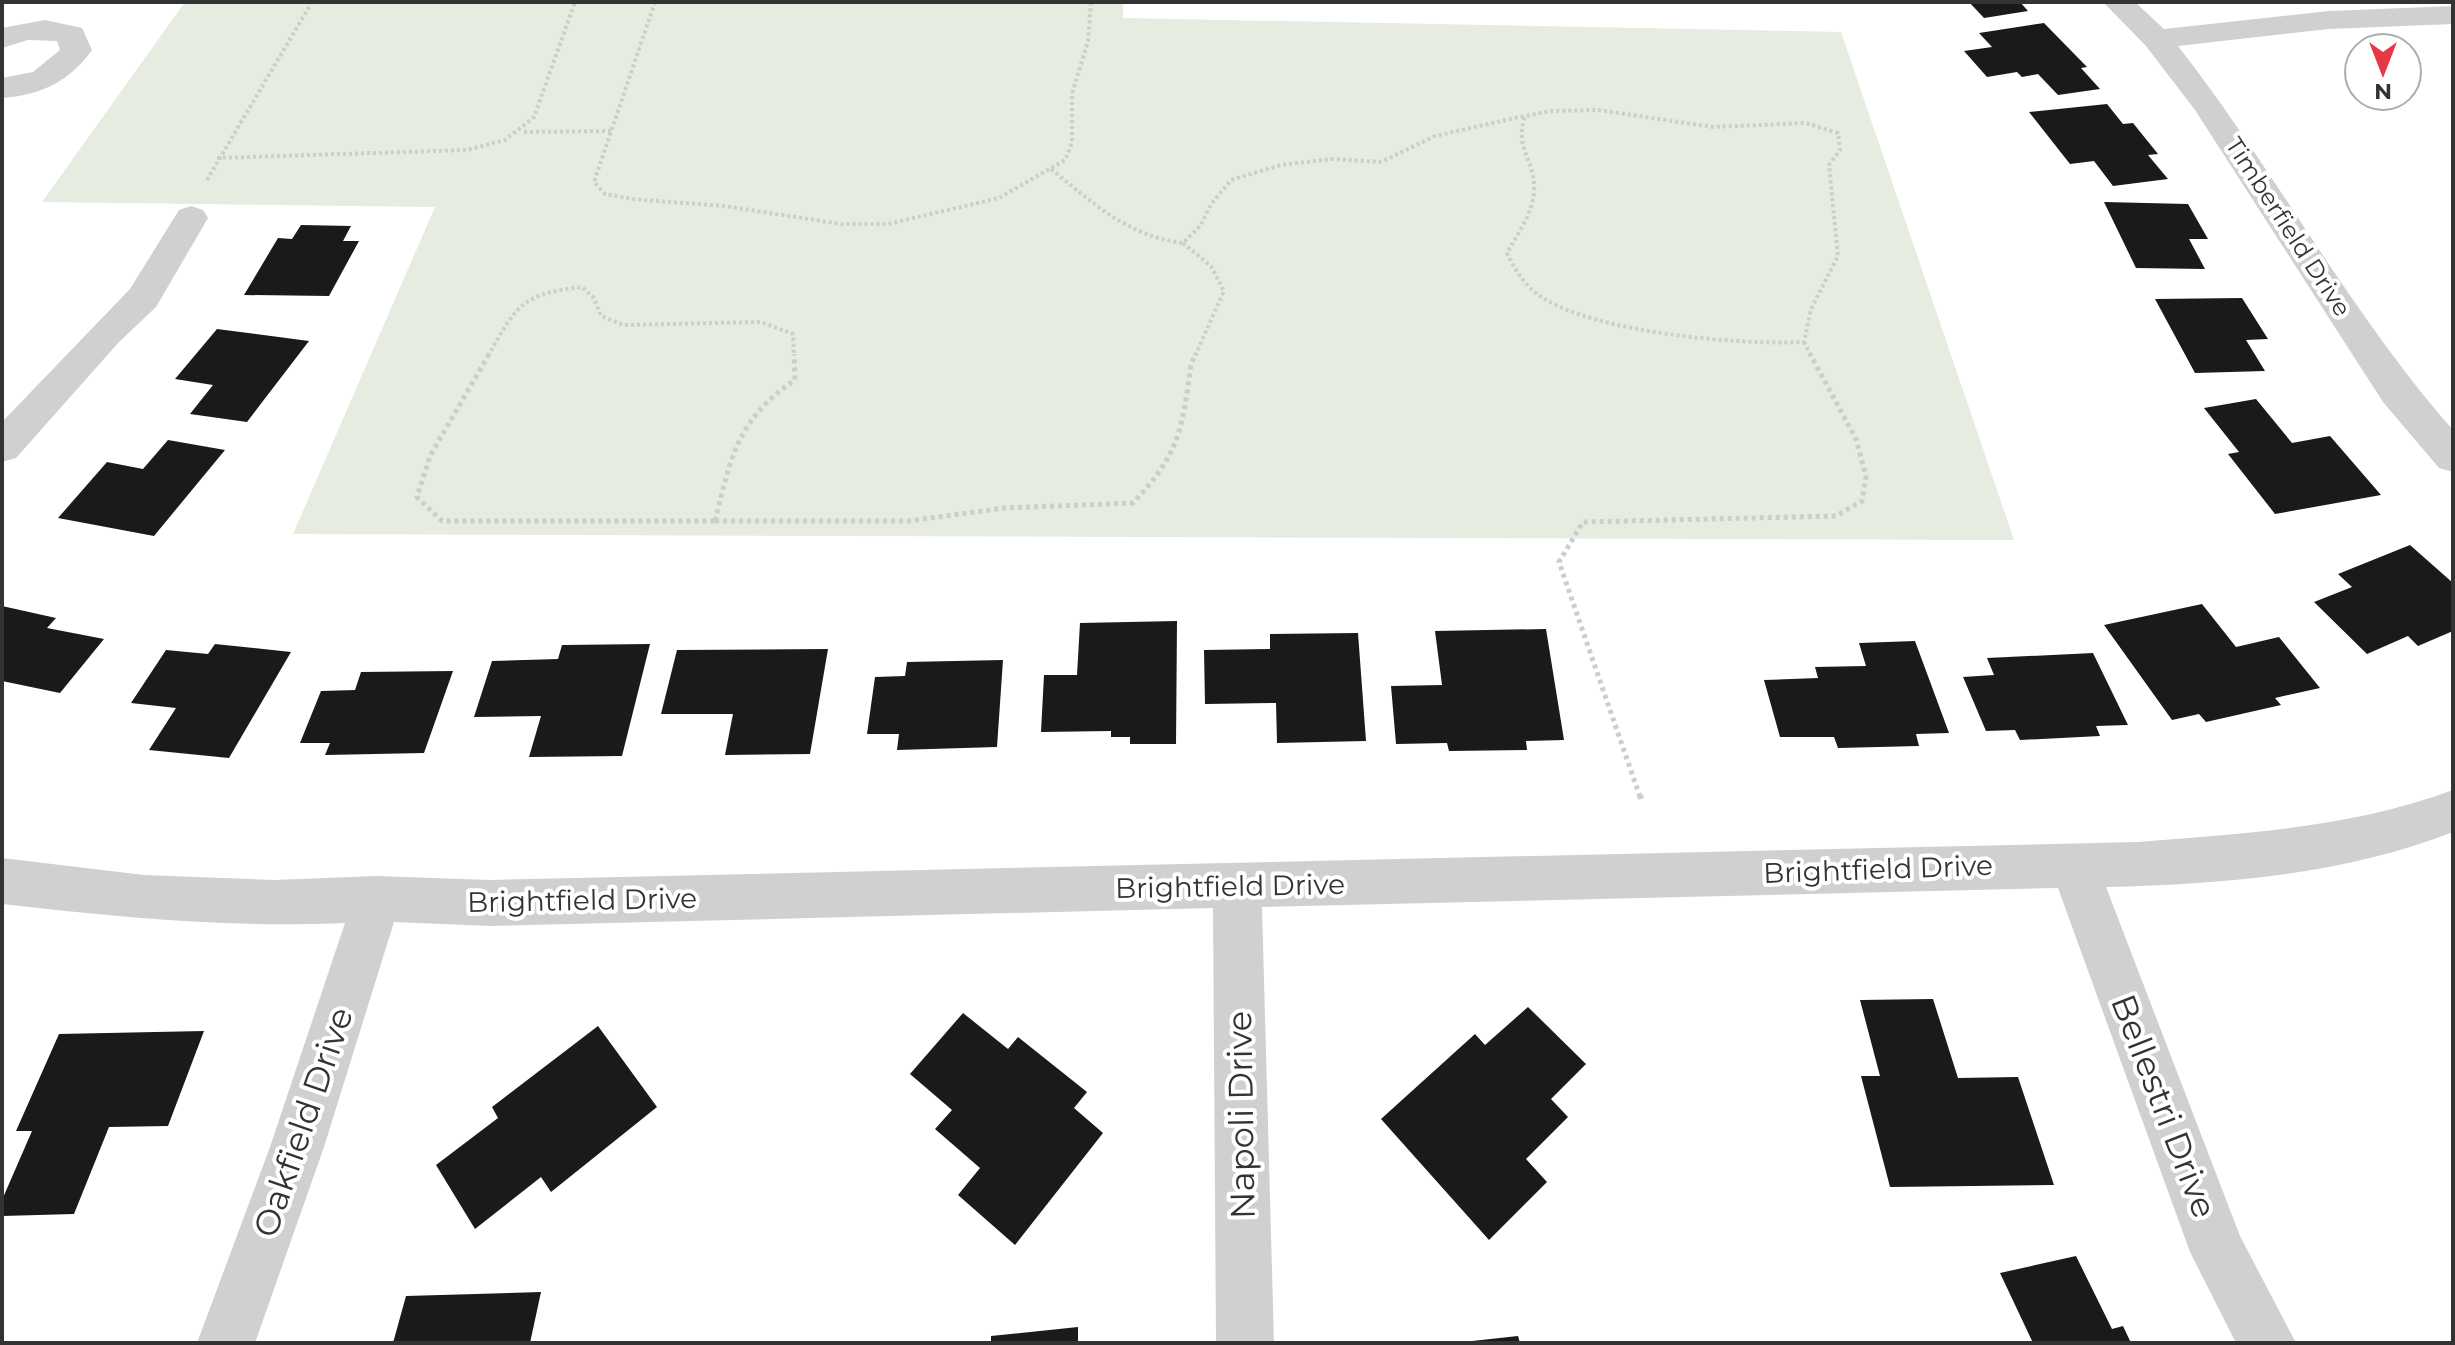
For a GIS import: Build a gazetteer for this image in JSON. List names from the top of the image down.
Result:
{
  "streets": {
    "street": [
      "Timberfield Drive",
      "Brightfield Drive",
      "Bellestri Drive",
      "Napoli Drive",
      "Oakfield Drive"
    ]
  },
  "crossings": [
    ["Brightfield Drive", "Bellestri Drive"],
    ["Brightfield Drive", "Napoli Drive"],
    ["Brightfield Drive", "Oakfield Drive"]
  ],
  "north": "bottom"
}
